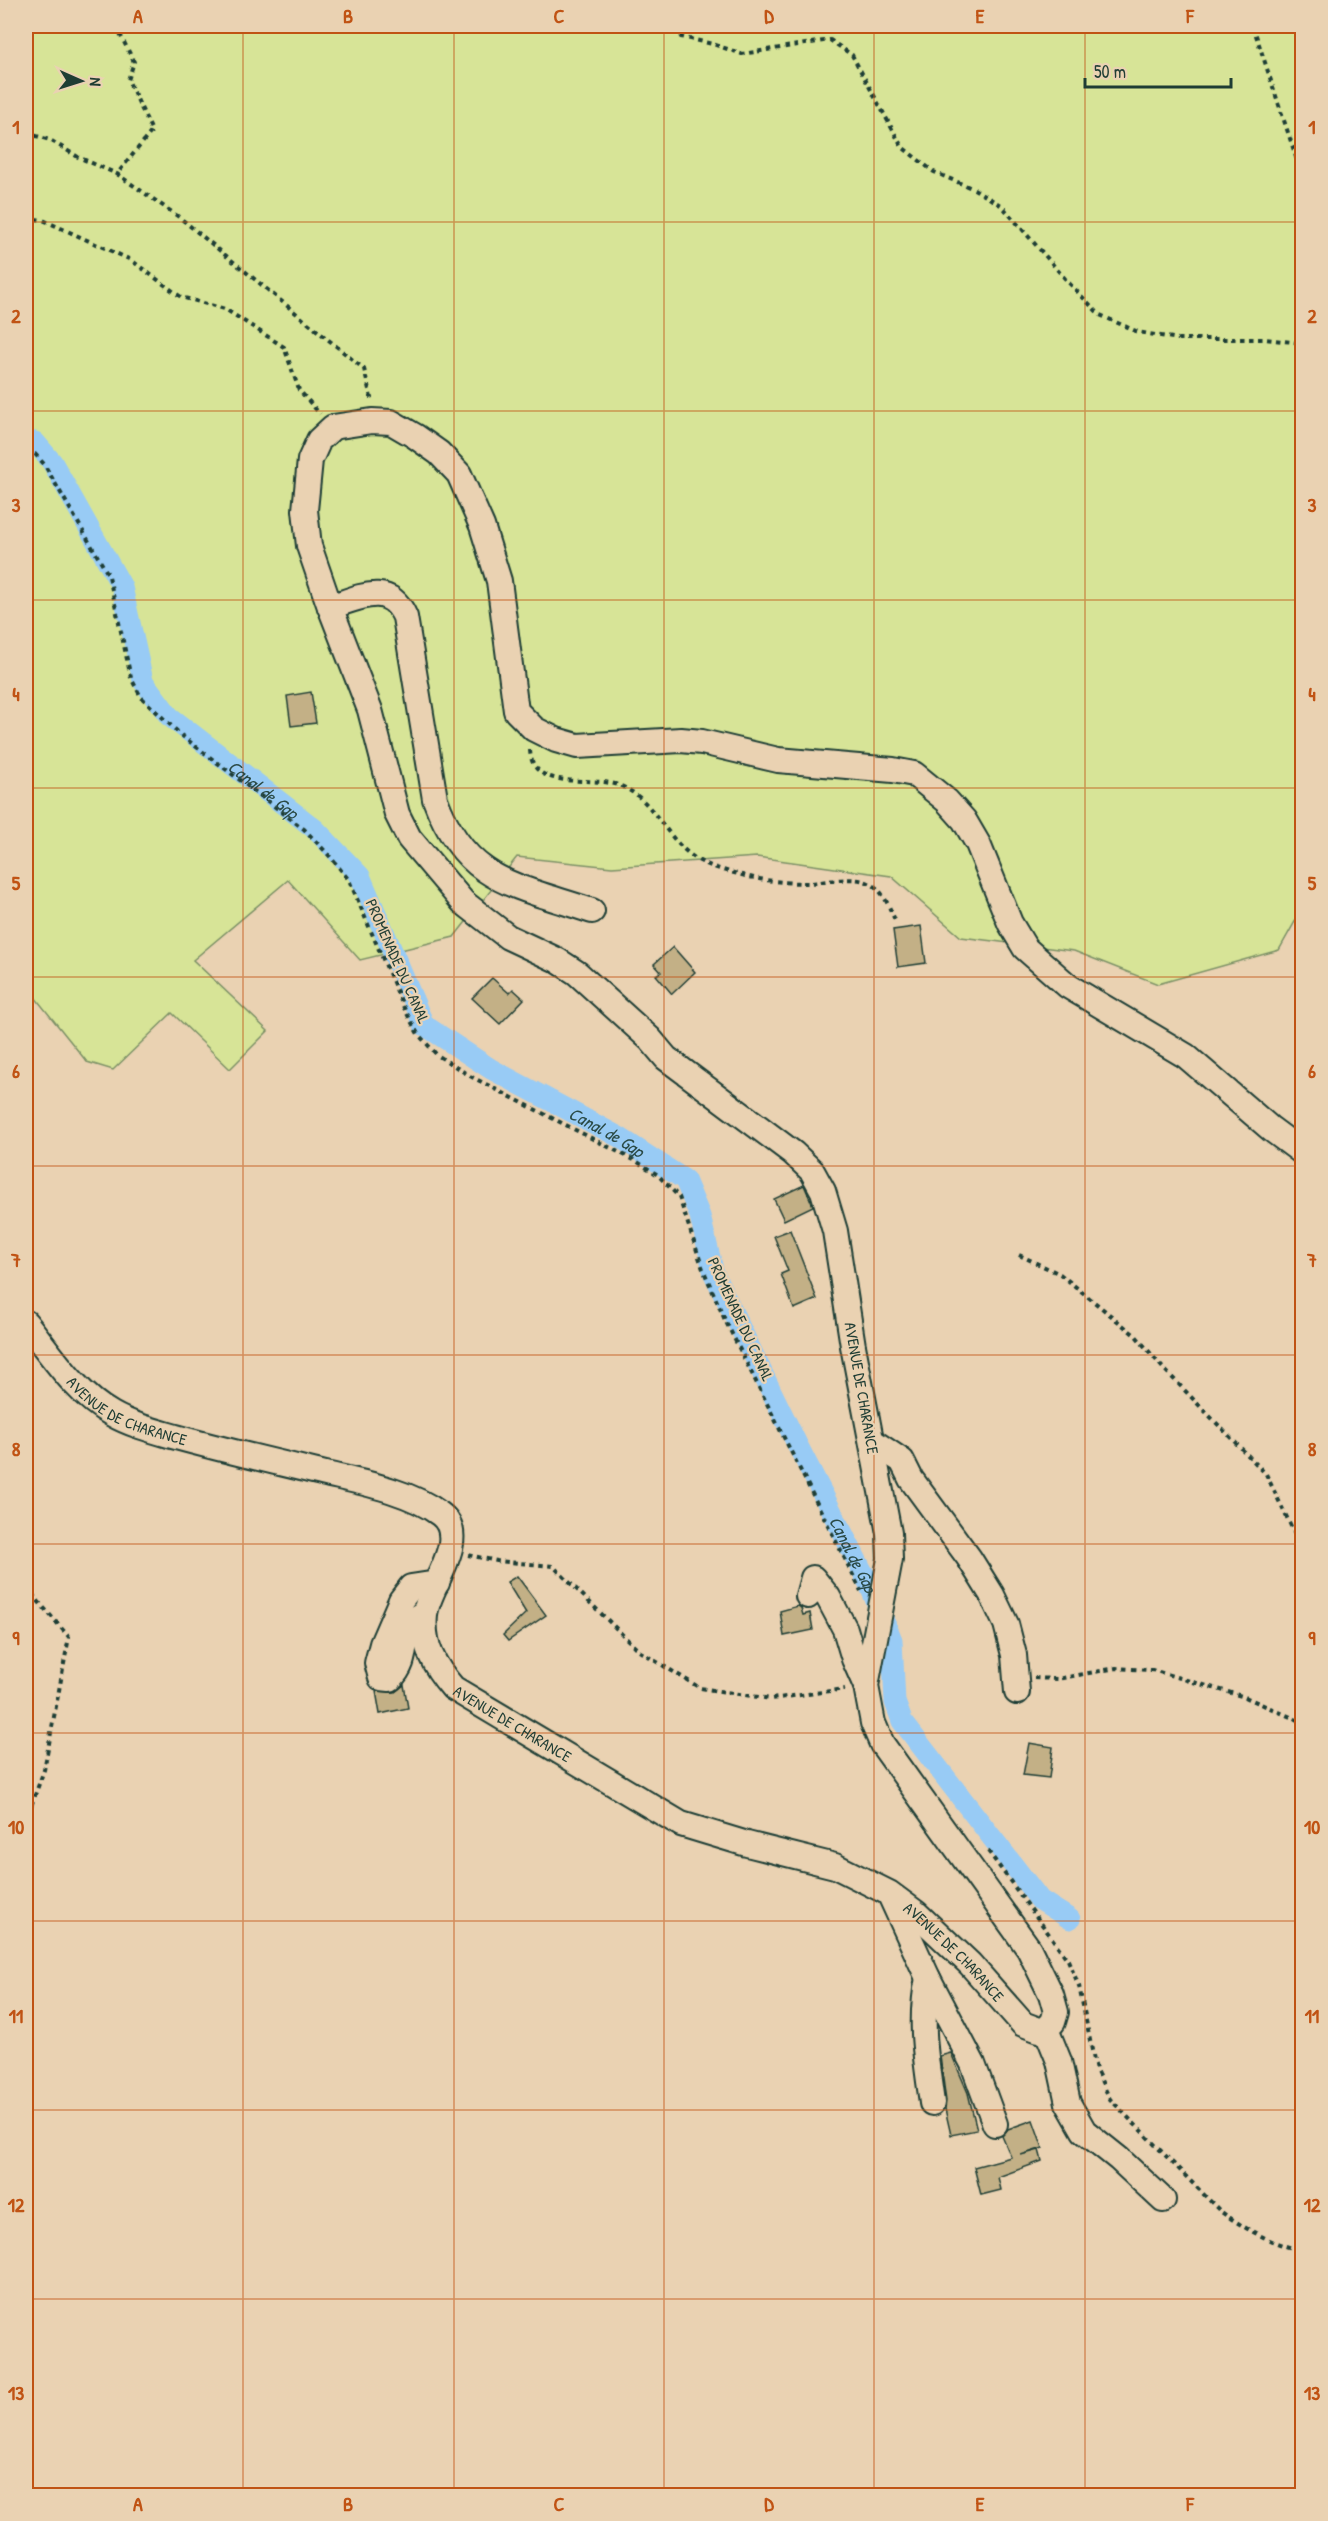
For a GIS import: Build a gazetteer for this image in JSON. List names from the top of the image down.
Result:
{
  "streets": {
    "street": ["AVENUE DE CHARANCE"],
    "path": ["PROMENADE DU CANAL"]
  },
  "crossings": [
    ["PROMENADE DU CANAL", "AVENUE DE CHARANCE"]
  ],
  "water": ["Canal de Gap"],
  "scale_bar": "50 m",
  "north": "right",
  "grid": {
    "columns": [
      "A",
      "B",
      "C",
      "D",
      "E",
      "F"
    ],
    "rows": [
      "1",
      "2",
      "3",
      "4",
      "5",
      "6",
      "7",
      "8",
      "9",
      "10",
      "11",
      "12",
      "13"
    ]
  }
}
